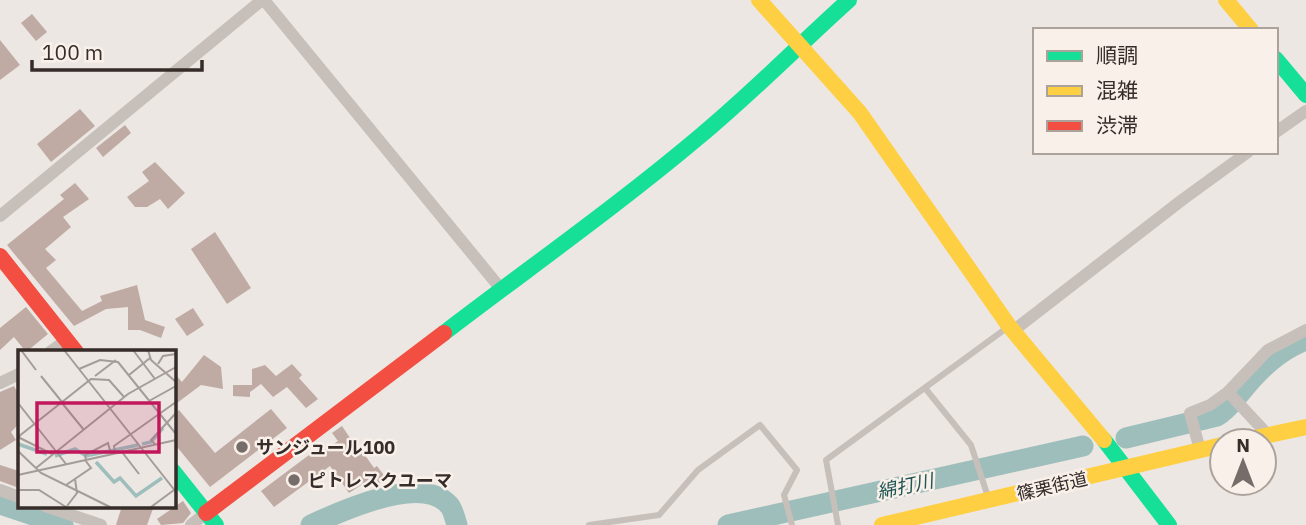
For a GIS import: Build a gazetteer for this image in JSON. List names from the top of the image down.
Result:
{
  "streets": {
    "street": ["篠栗街道"]
  },
  "water": ["綿打川"],
  "places": ["サンジュール100", "ピトレスクユーマ"],
  "legend": ["順調", "混雑", "渋滞"],
  "scale_bar": "100 m",
  "north": "top"
}
